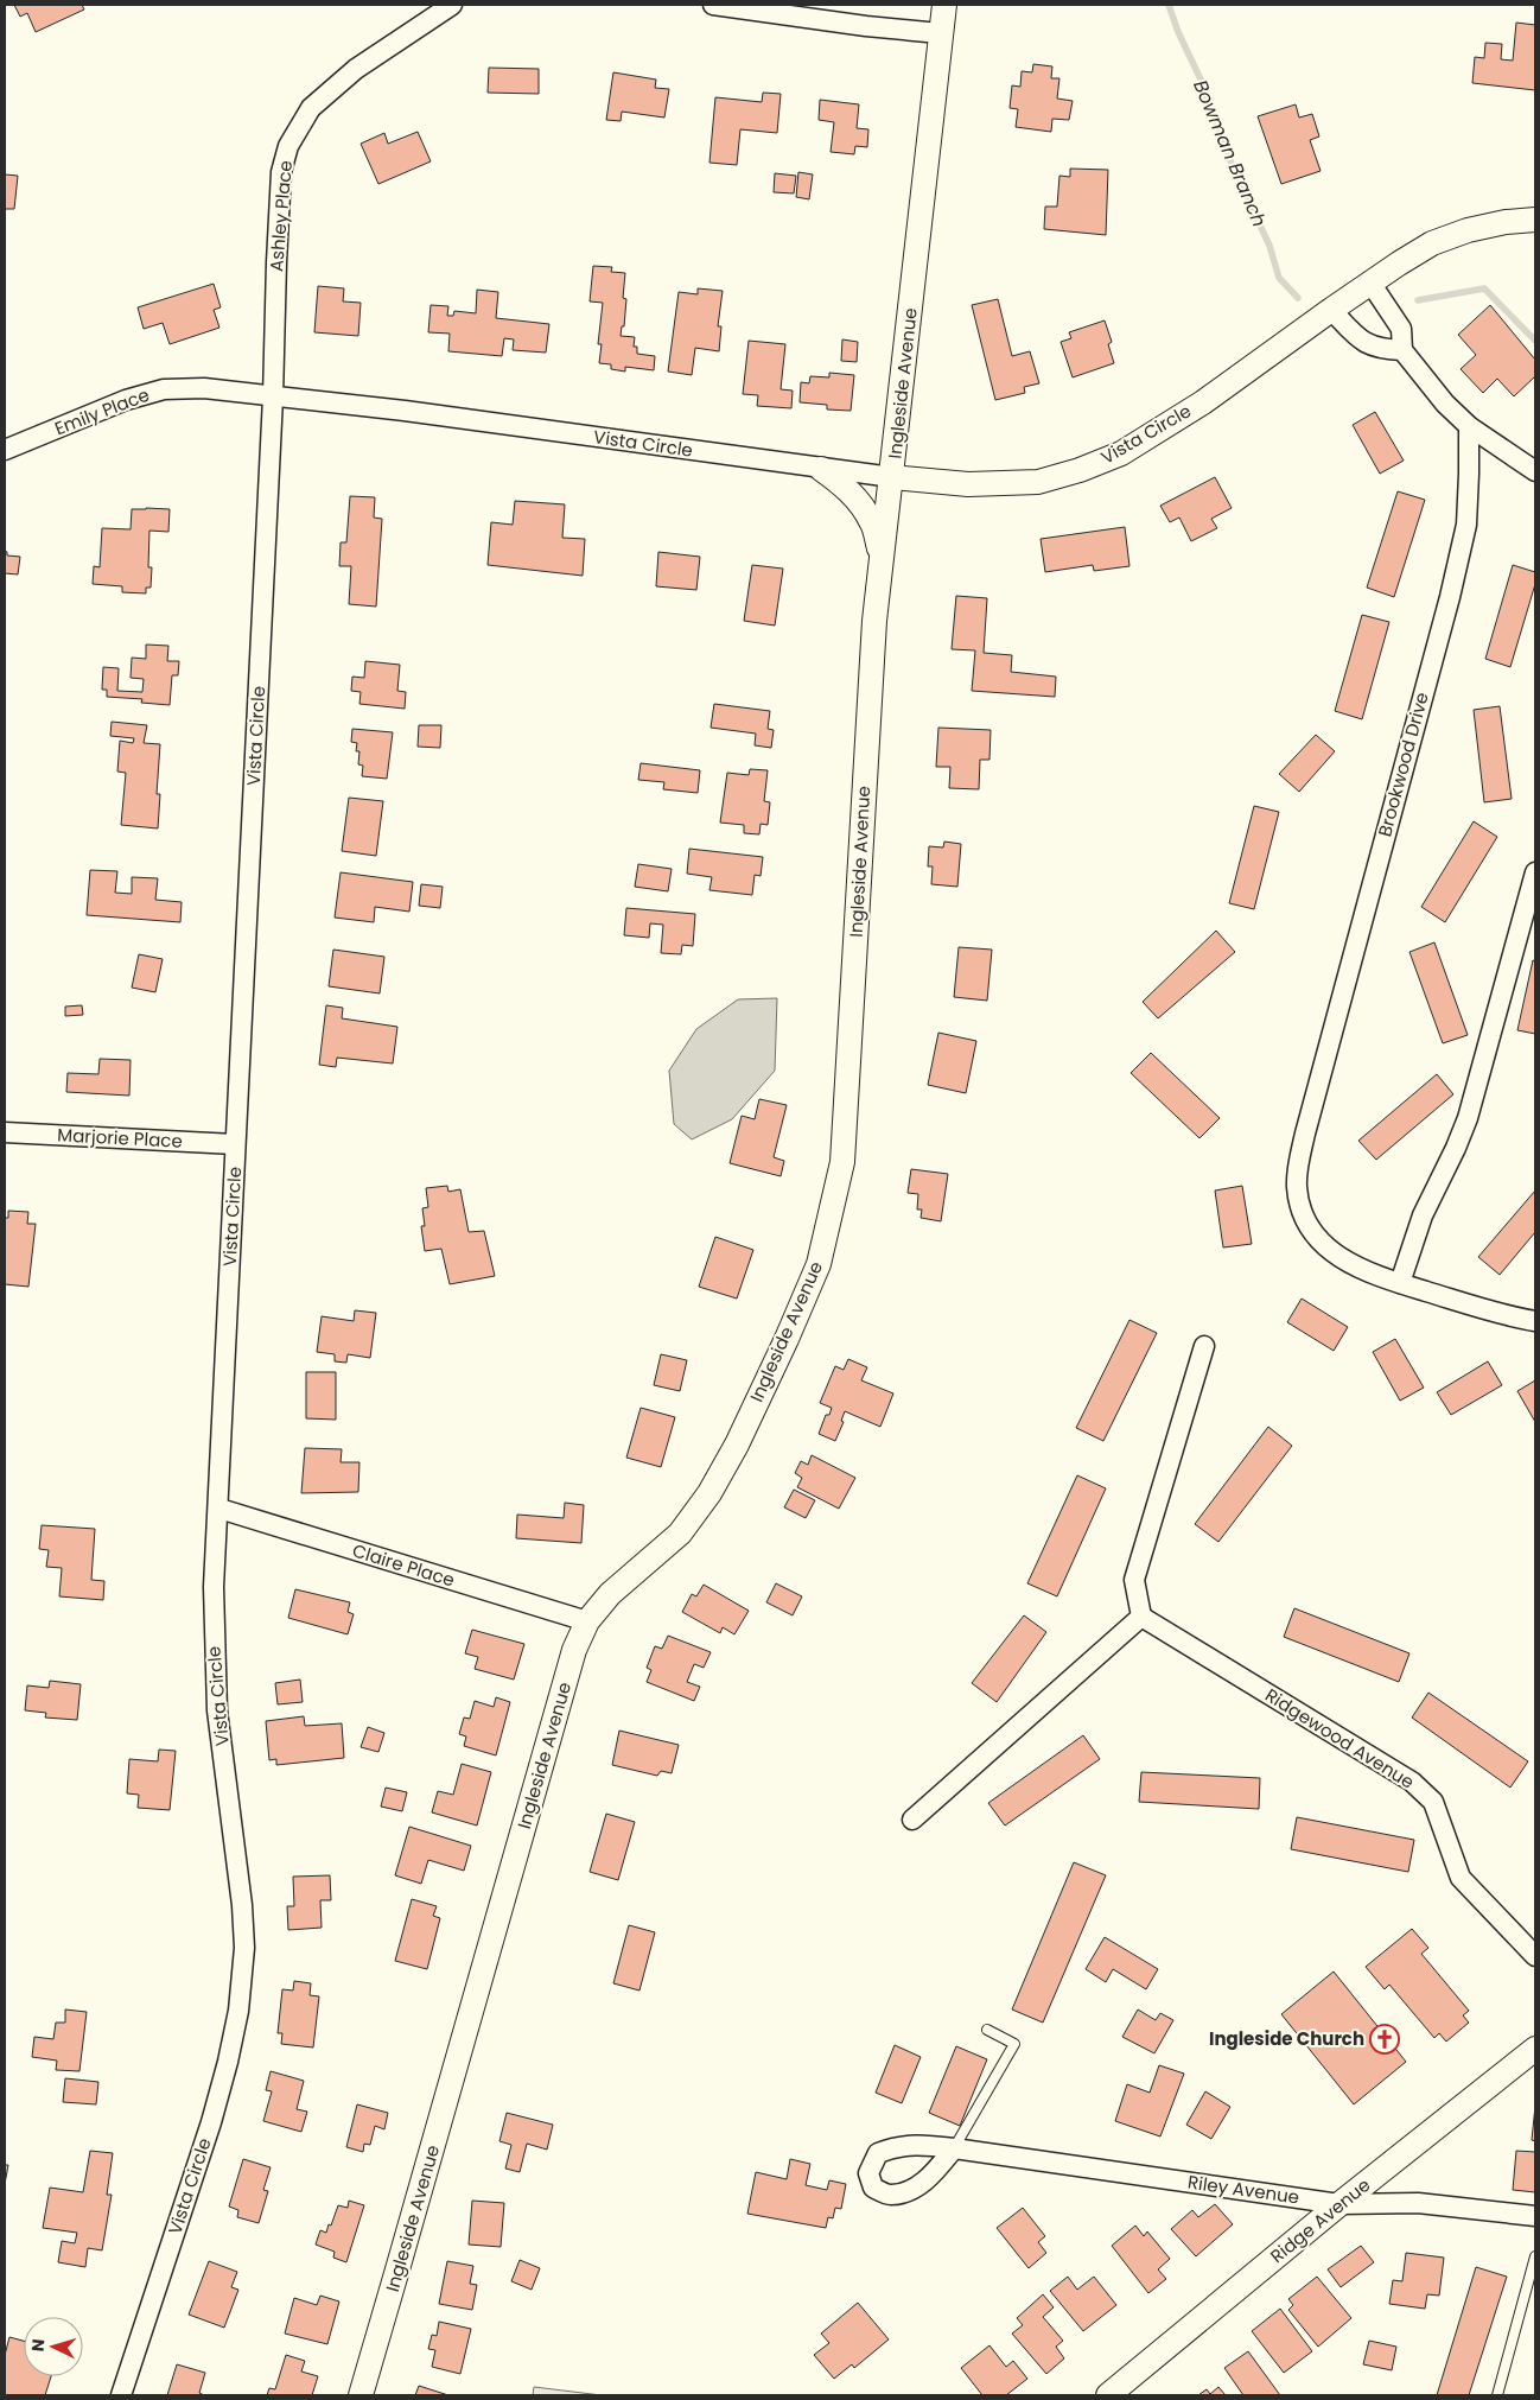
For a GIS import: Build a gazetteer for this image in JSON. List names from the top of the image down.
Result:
{
  "streets": {
    "street": [
      "Ashley Place",
      "Ingleside Avenue",
      "Emily Place",
      "Vista Circle",
      "Brookwood Drive",
      "Marjorie Place",
      "Claire Place",
      "Ridgewood Avenue",
      "Riley Avenue",
      "Ridge Avenue"
    ]
  },
  "crossings": [
    ["Ashley Place", "Emily Place"],
    ["Ashley Place", "Vista Circle"],
    ["Ingleside Avenue", "Vista Circle"],
    ["Ingleside Avenue", "Claire Place"],
    ["Emily Place", "Vista Circle"],
    ["Vista Circle", "Marjorie Place"],
    ["Vista Circle", "Claire Place"],
    ["Riley Avenue", "Ridge Avenue"]
  ],
  "water": ["Bowman Branch"],
  "places": {
    "church": ["Ingleside Church"]
  },
  "north": "left"
}
